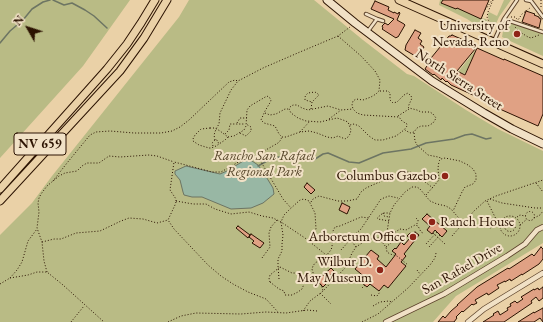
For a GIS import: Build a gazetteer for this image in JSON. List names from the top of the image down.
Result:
{
  "streets": {
    "main road": ["North Sierra Street", "NV 659"],
    "street": ["San Rafael Drive"]
  },
  "parks": ["Rancho San Rafael Regional Park"],
  "places": [
    "University of Nevada, Reno",
    "Columbus Gazebo",
    "Ranch House",
    "Arboretum Office",
    "Wilbur D. May Museum"
  ],
  "north": "top left"
}
